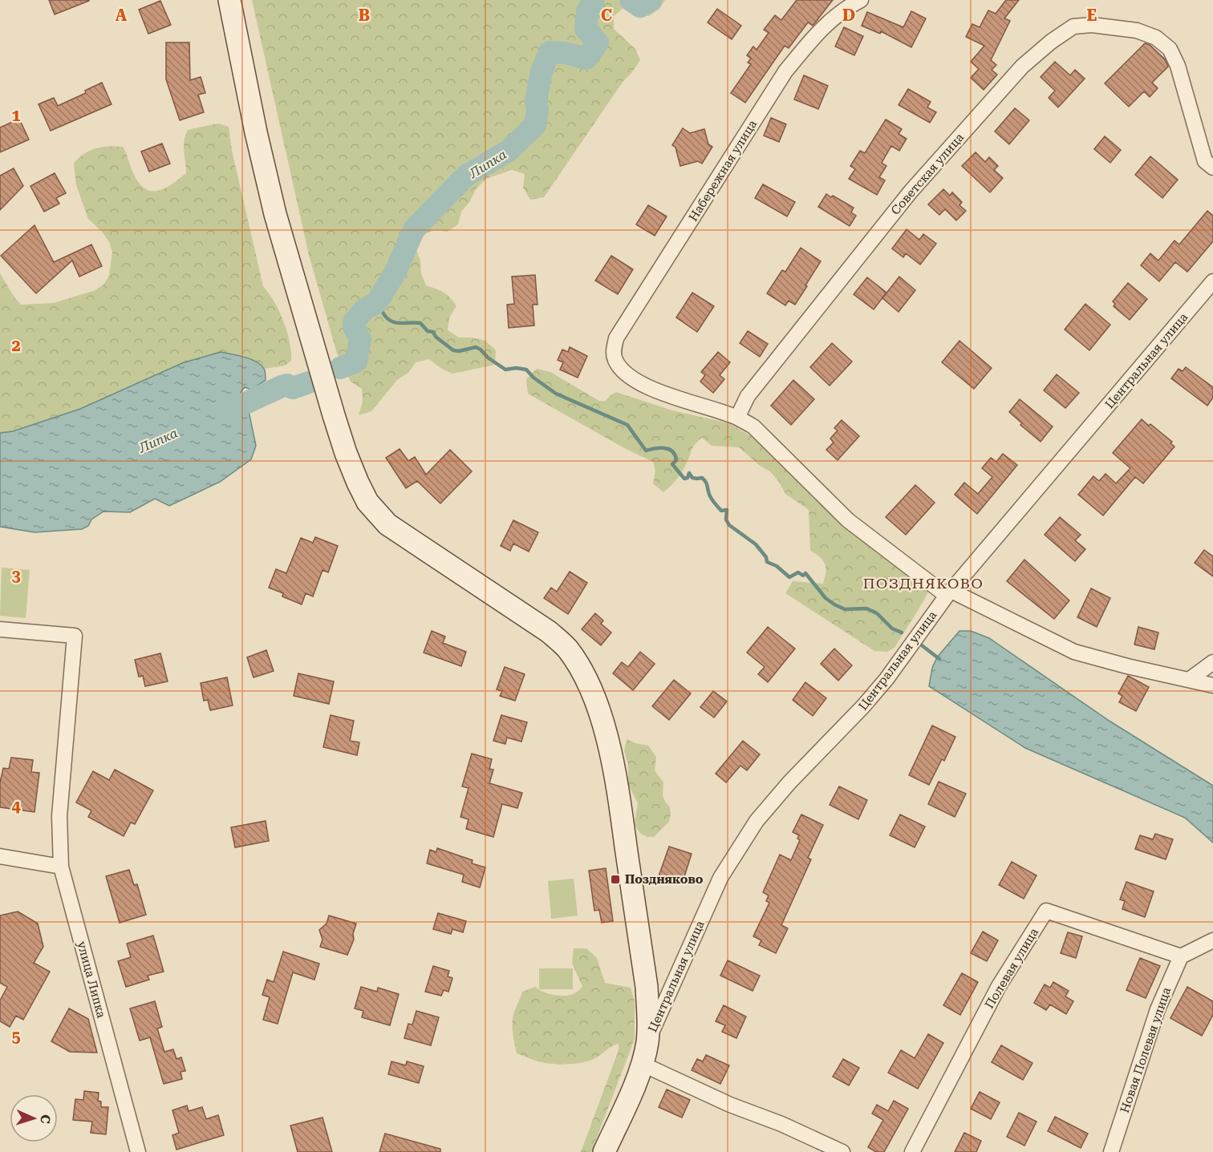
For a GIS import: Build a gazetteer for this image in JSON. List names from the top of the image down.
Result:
{
  "streets": {
    "street": [
      "Набережная улица",
      "Советская улица",
      "Центральная улица",
      "Полевая улица",
      "улица Липка",
      "Новая Полевая улица"
    ]
  },
  "crossings": [
    ["Набережная улица", "Советская улица"],
    ["Полевая улица", "Новая Полевая улица"]
  ],
  "districts": ["ПОЗДНЯКОВО"],
  "water": ["Липка"],
  "places": {
    "transit": ["Поздняково"]
  },
  "north": "right",
  "grid": {
    "columns": [
      "A",
      "B",
      "C",
      "D",
      "E"
    ],
    "rows": [
      "1",
      "2",
      "3",
      "4",
      "5"
    ]
  }
}
